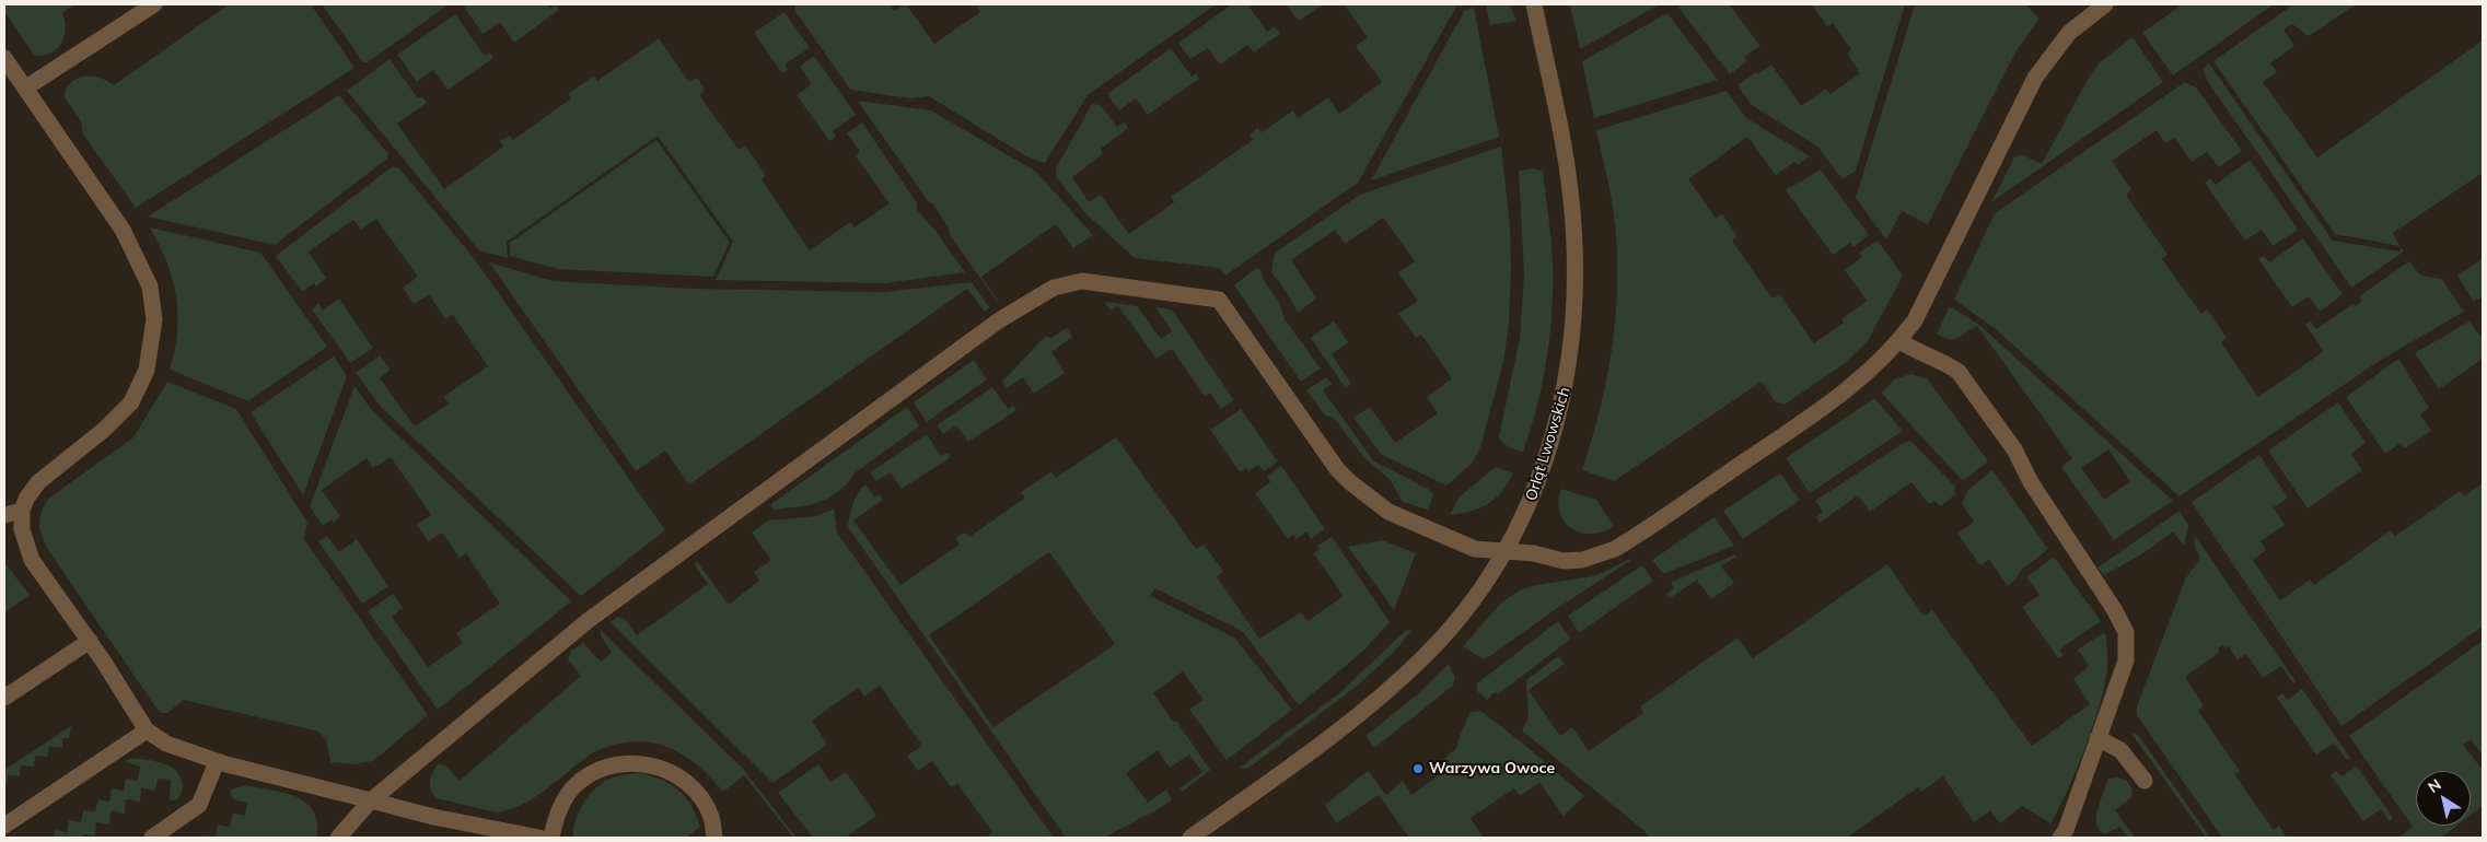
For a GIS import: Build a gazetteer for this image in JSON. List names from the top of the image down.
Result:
{
  "streets": {
    "street": ["Orląt Lwowskich"]
  },
  "places": ["Warzywa Owoce"],
  "north": "top left"
}
